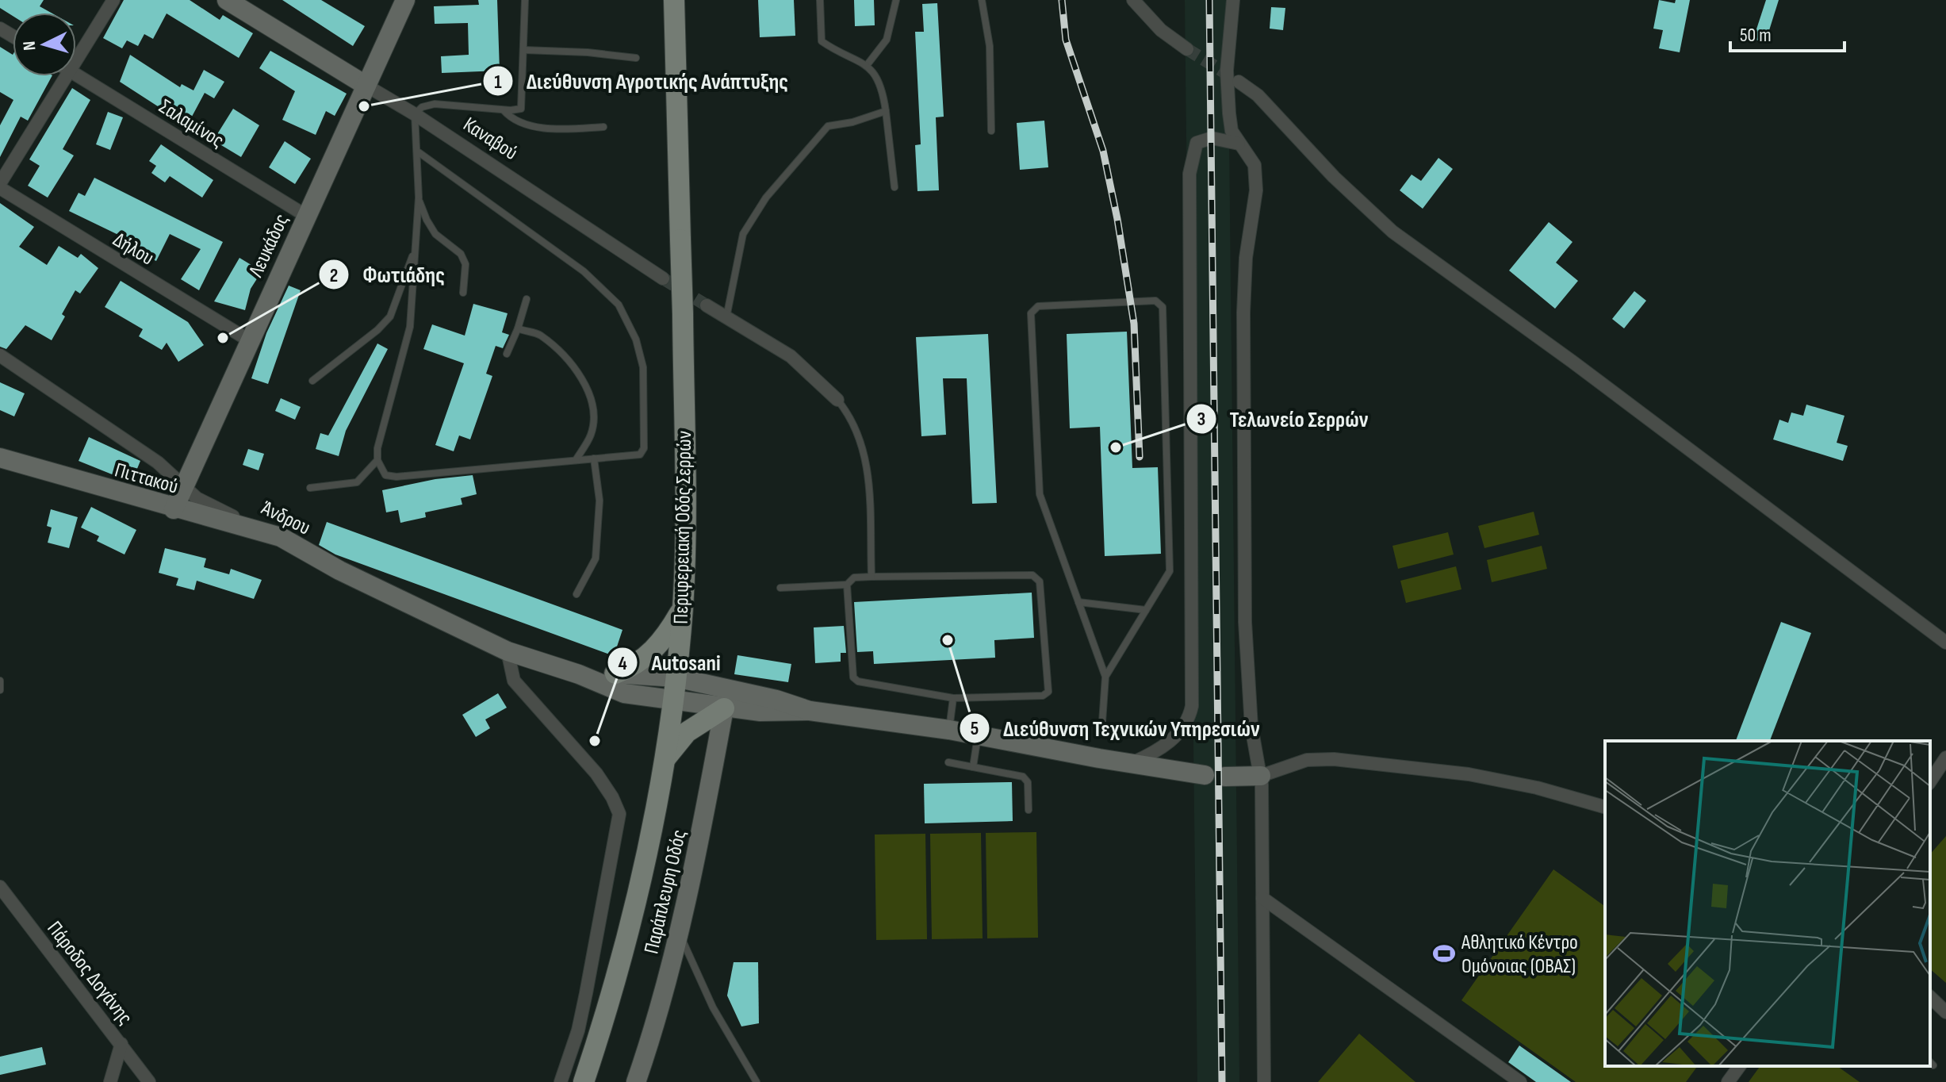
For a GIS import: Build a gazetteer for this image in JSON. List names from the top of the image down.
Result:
{
  "streets": {
    "main road": ["Περιφερειακή Οδός Σερρών"],
    "street": [
      "Σαλαμίνος",
      "Καναβού",
      "Λευκάδος",
      "Δήλου",
      "Πιττακού",
      "Άνδρου",
      "Παράπλευρη Οδός",
      "Πάροδος Δογάνης"
    ]
  },
  "crossings": [
    ["Σαλαμίνος", "Λευκάδος"],
    ["Καναβού", "Λευκάδος"],
    ["Λευκάδος", "Δήλου"],
    ["Λευκάδος", "Πιττακού"],
    ["Λευκάδος", "Άνδρου"],
    ["Πιττακού", "Άνδρου"]
  ],
  "places": {
    "other": [
      "Διεύθυνση Αγροτικής Ανάπτυξης",
      "Φωτιάδης",
      "Τελωνείο Σερρών",
      "Διεύθυνση Τεχνικών Υπηρεσιών",
      "Autosani"
    ],
    "sports": ["Αθλητικό Κέντρο Ομόνοιας (ΟΒΑΣ)"]
  },
  "scale_bar": "50 m",
  "north": "left"
}
